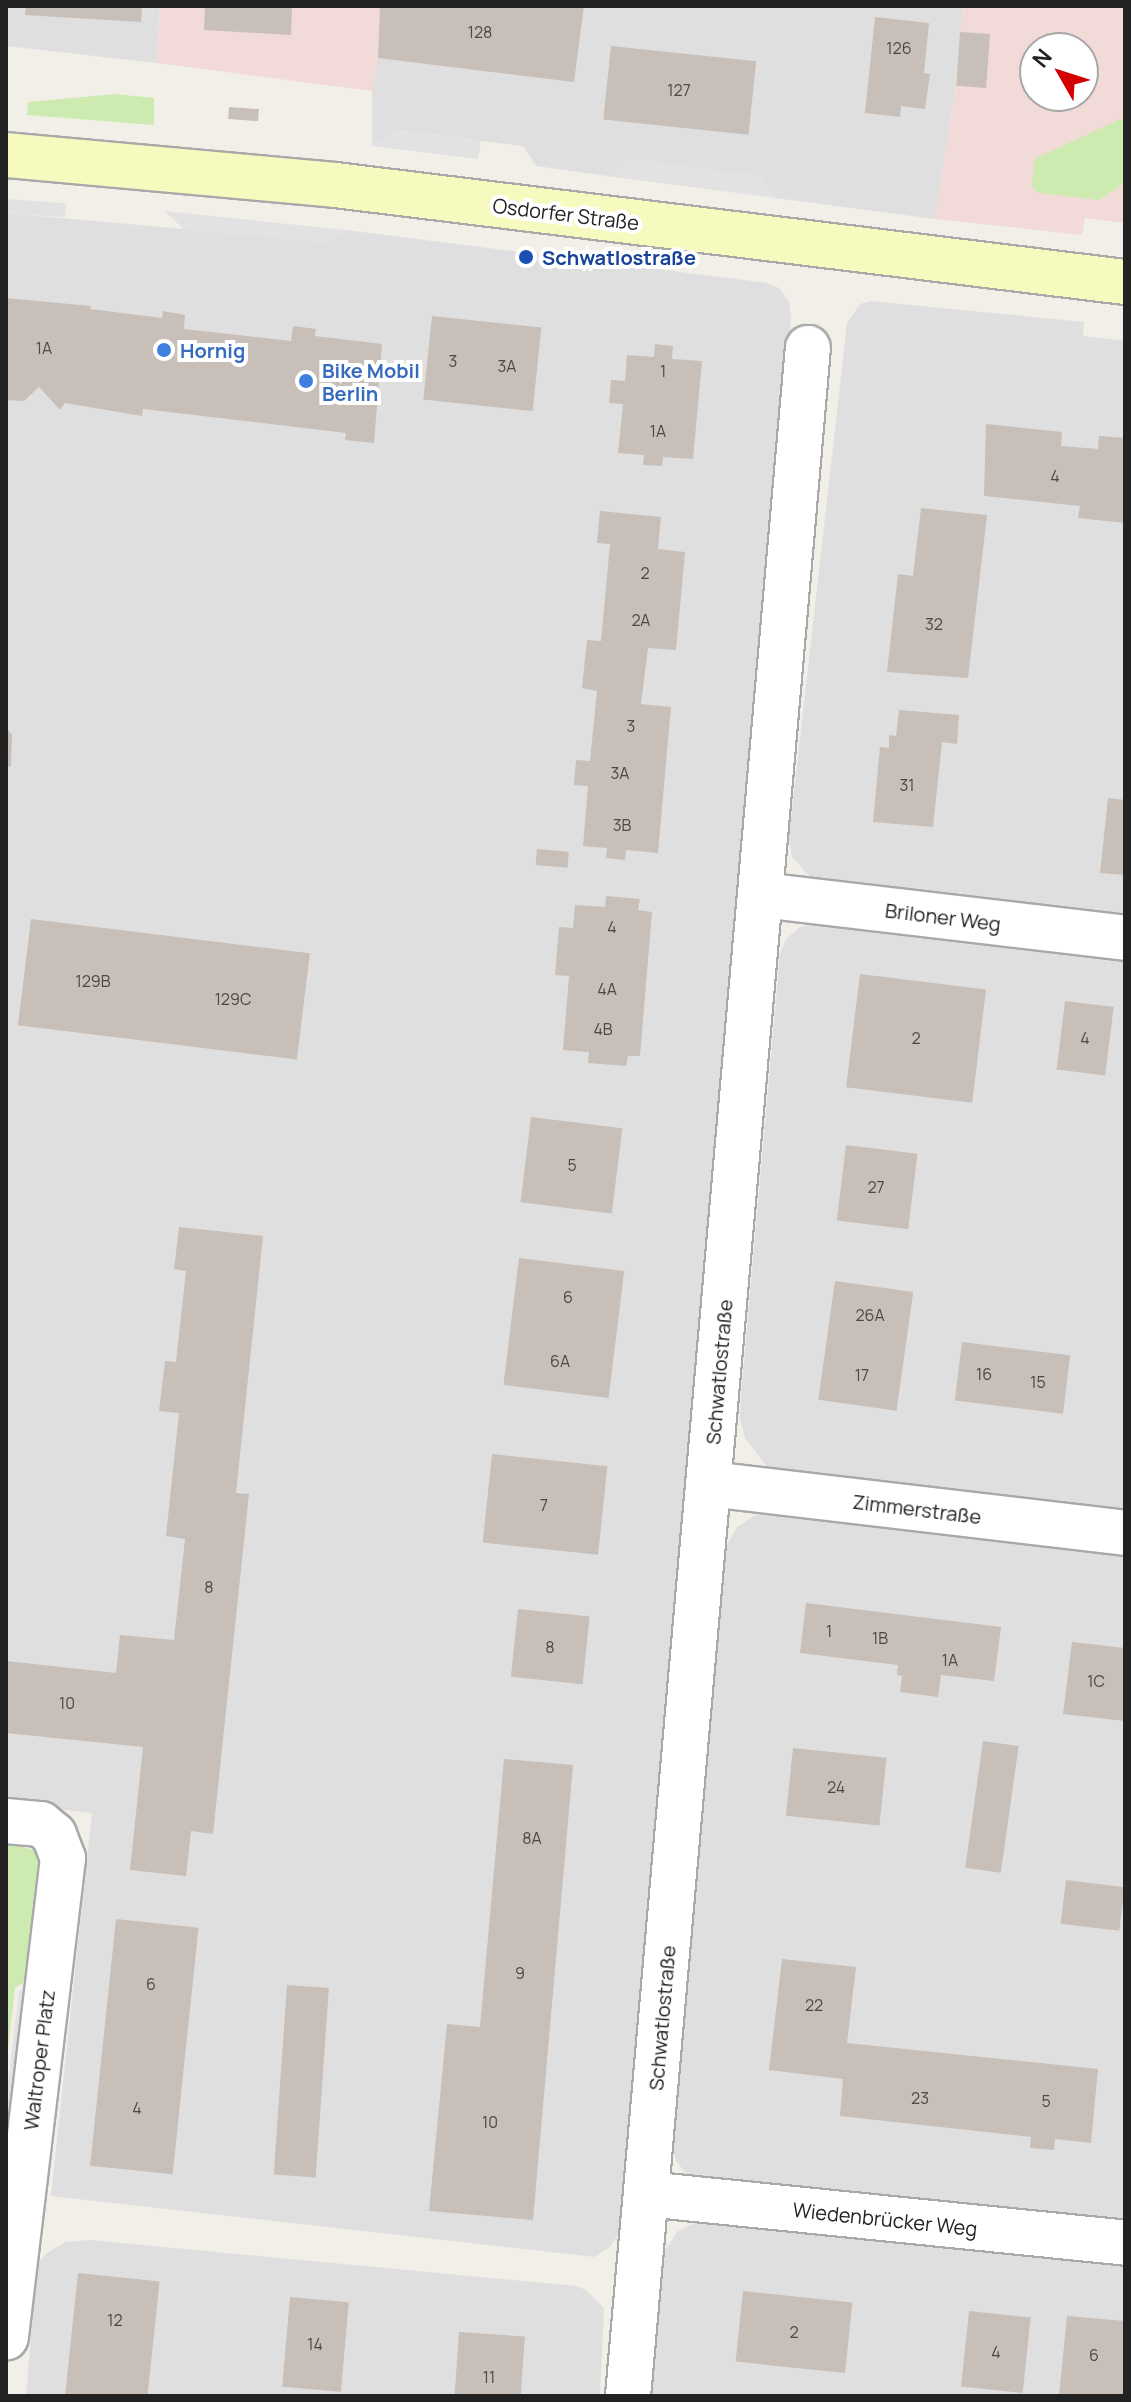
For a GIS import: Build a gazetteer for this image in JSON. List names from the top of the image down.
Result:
{
  "streets": {
    "main road": ["Osdorfer Straße"],
    "street": [
      "Briloner Weg",
      "Schwatlostraße",
      "Zimmerstraße",
      "Waltroper Platz",
      "Wiedenbrücker Weg"
    ]
  },
  "crossings": [
    ["Briloner Weg", "Schwatlostraße"],
    ["Schwatlostraße", "Zimmerstraße"],
    ["Schwatlostraße", "Wiedenbrücker Weg"]
  ],
  "places": ["Schwatlostraße", "Hornig", "Bike Mobil Berlin"],
  "house_numbers": [
    "128",
    "126",
    "127",
    "1A",
    "3",
    "3A",
    "1",
    "1A",
    "4",
    "2",
    "2A",
    "32",
    "3",
    "3A",
    "31",
    "3B",
    "4",
    "129B",
    "4A",
    "129C",
    "4B",
    "2",
    "4",
    "5",
    "27",
    "6",
    "26A",
    "6A",
    "16",
    "17",
    "15",
    "7",
    "8",
    "1",
    "1B",
    "8",
    "1A",
    "1C",
    "10",
    "24",
    "8A",
    "9",
    "6",
    "22",
    "23",
    "5",
    "4",
    "10",
    "12",
    "2",
    "14",
    "4",
    "6",
    "11"
  ],
  "north": "top left"
}
